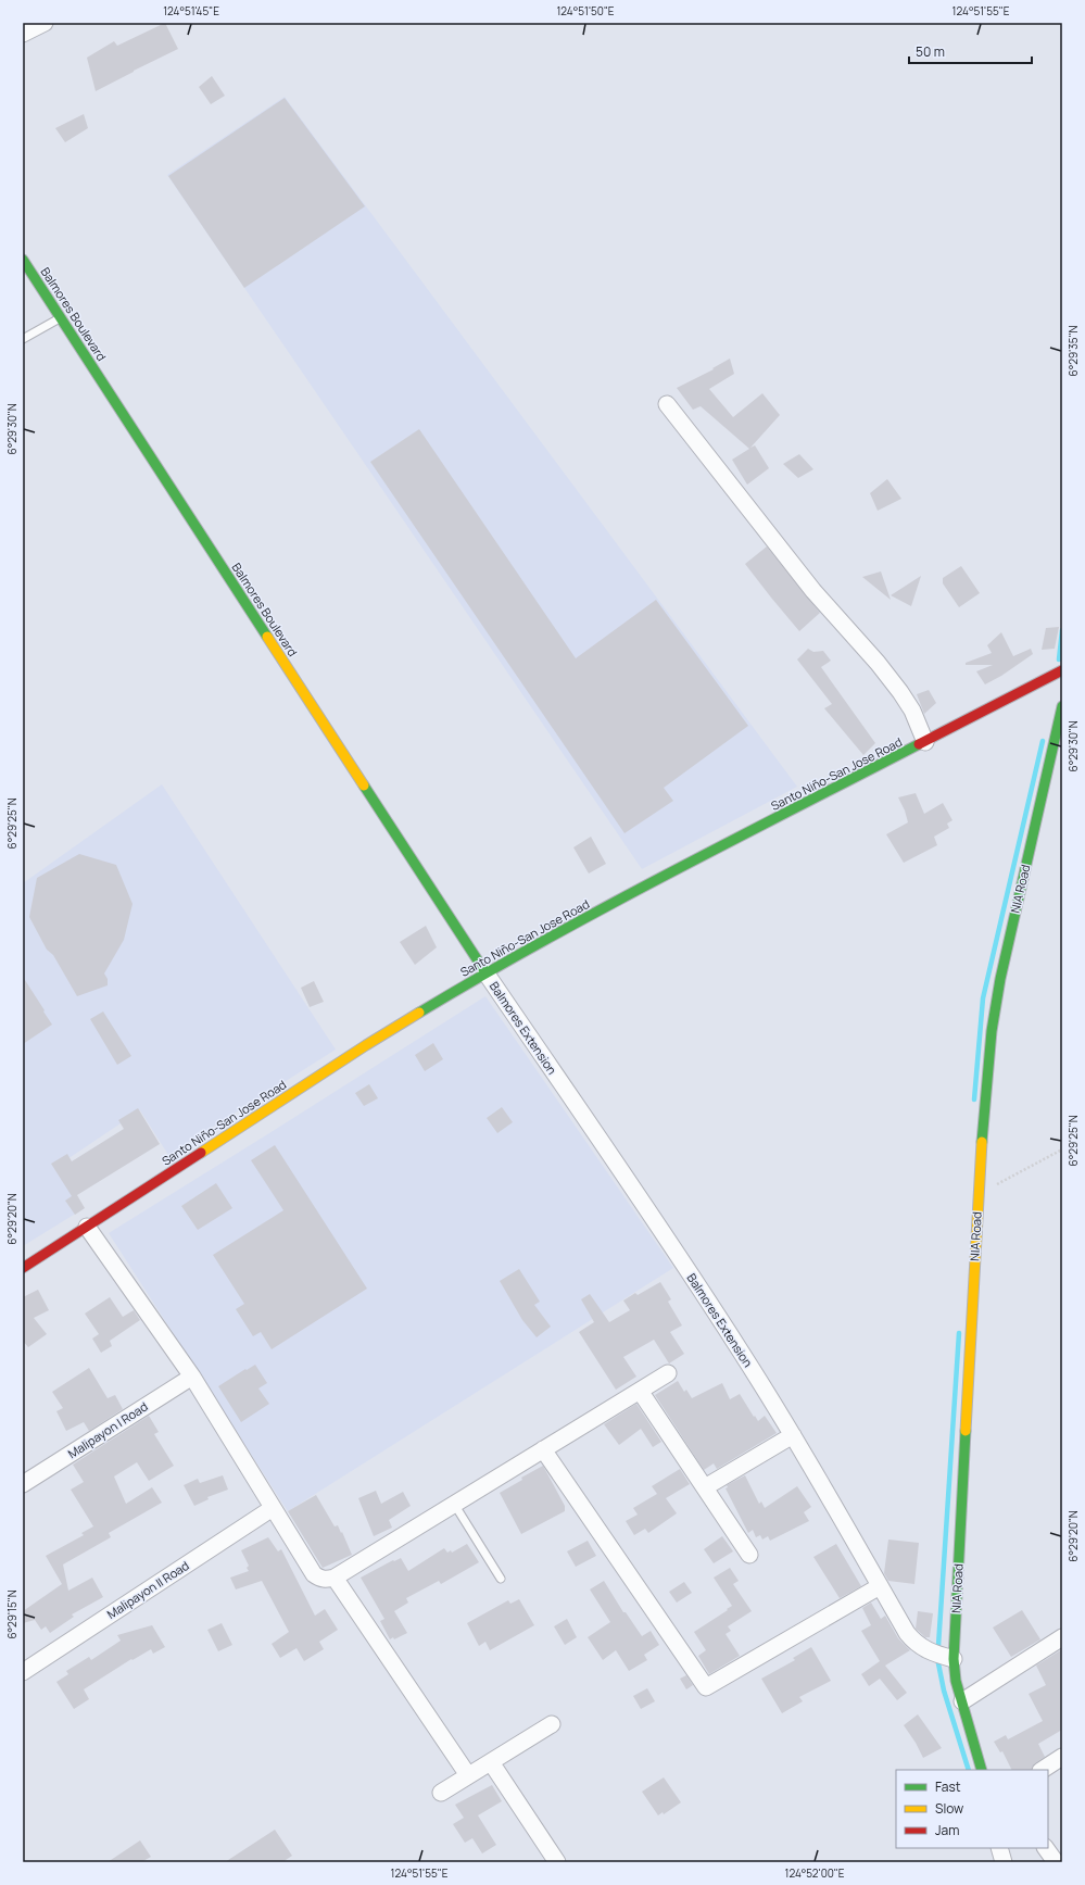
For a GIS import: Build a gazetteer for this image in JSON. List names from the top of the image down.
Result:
{
  "streets": {
    "main road": ["Balmores Boulevard", "Santo Niño-San Jose Road", "NIA Road"],
    "street": ["Balmores Extension", "Malipayon I Road", "Malipayon II Road"]
  },
  "crossings": [
    ["Balmores Boulevard", "Santo Niño-San Jose Road"],
    ["Balmores Boulevard", "Balmores Extension"],
    ["Santo Niño-San Jose Road", "Balmores Extension"],
    ["NIA Road", "Balmores Extension"]
  ],
  "legend": ["Fast", "Slow", "Jam"],
  "scale_bar": "50 m",
  "coordinates": [
    "124°51'45\"E",
    "124°51'50\"E",
    "124°51'55\"E",
    "6°29'35\"N",
    "6°29'30\"N",
    "6°29'25\"N",
    "6°29'20\"N",
    "6°29'15\"N",
    "124°52'00\"E"
  ]
}
